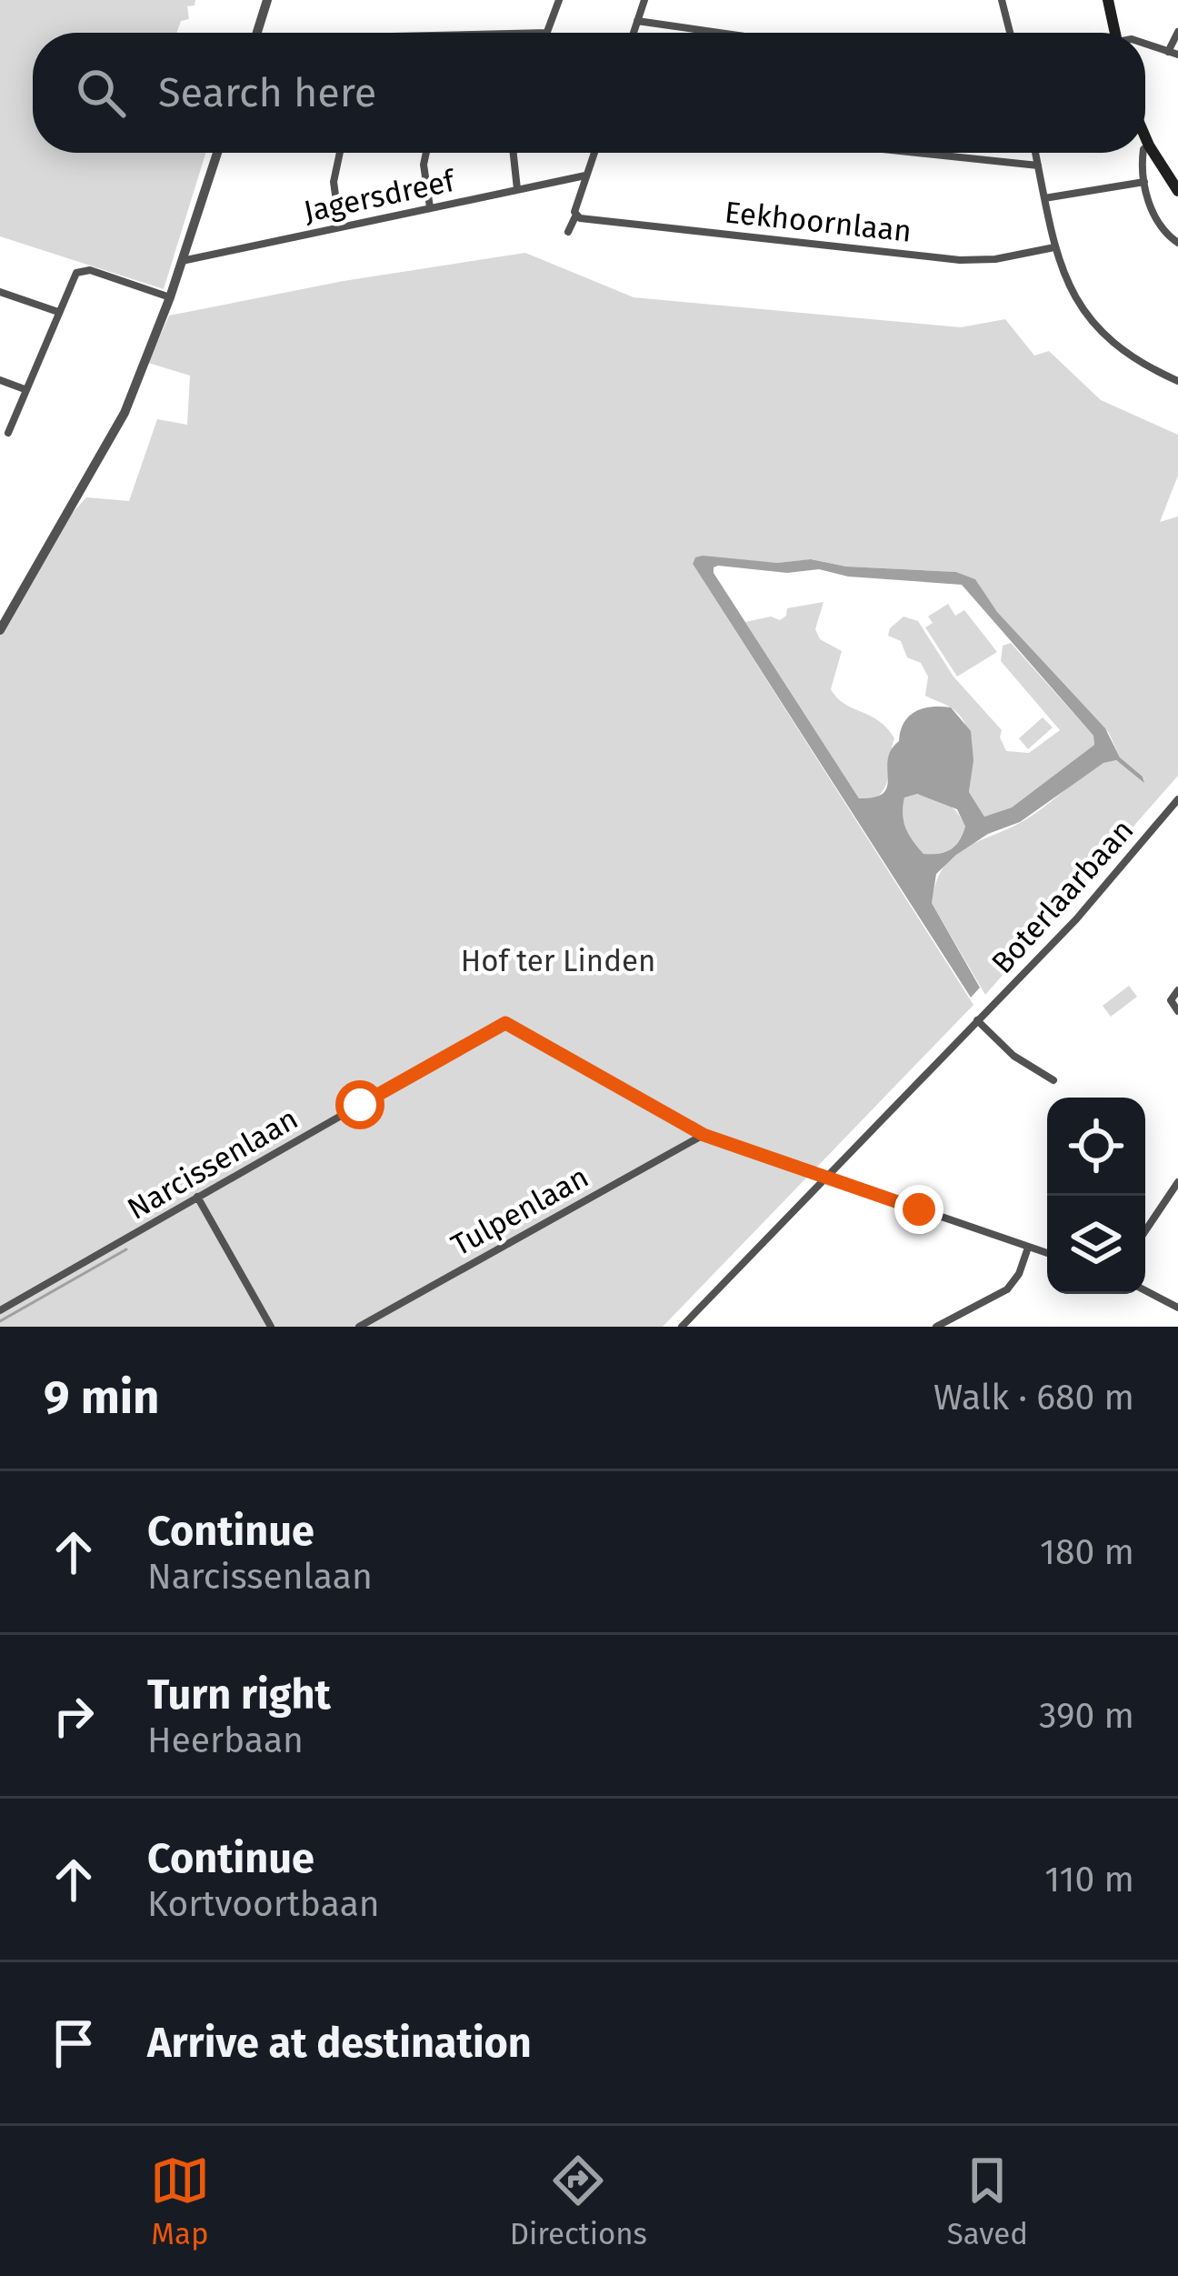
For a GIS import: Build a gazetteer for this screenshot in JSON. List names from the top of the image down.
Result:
{
  "streets": {
    "street": [
      "Jagersdreef",
      "Eekhoornlaan",
      "Boterlaarbaan",
      "Narcissenlaan",
      "Tulpenlaan"
    ]
  },
  "crossings": [
    ["Narcissenlaan", "Tulpenlaan"]
  ],
  "parks": ["Hof ter Linden"],
  "page": {
    "search": "Search here",
    "heading": ["9 min", "Walk · 680 m"],
    "list": [
      ["Continue", "Narcissenlaan", "180 m"],
      ["Turn right", "Heerbaan", "390 m"],
      ["Continue", "Kortvoortbaan", "110 m"],
      "Arrive at destination"
    ],
    "nav": ["Map", "Directions", "Saved"]
  }
}
